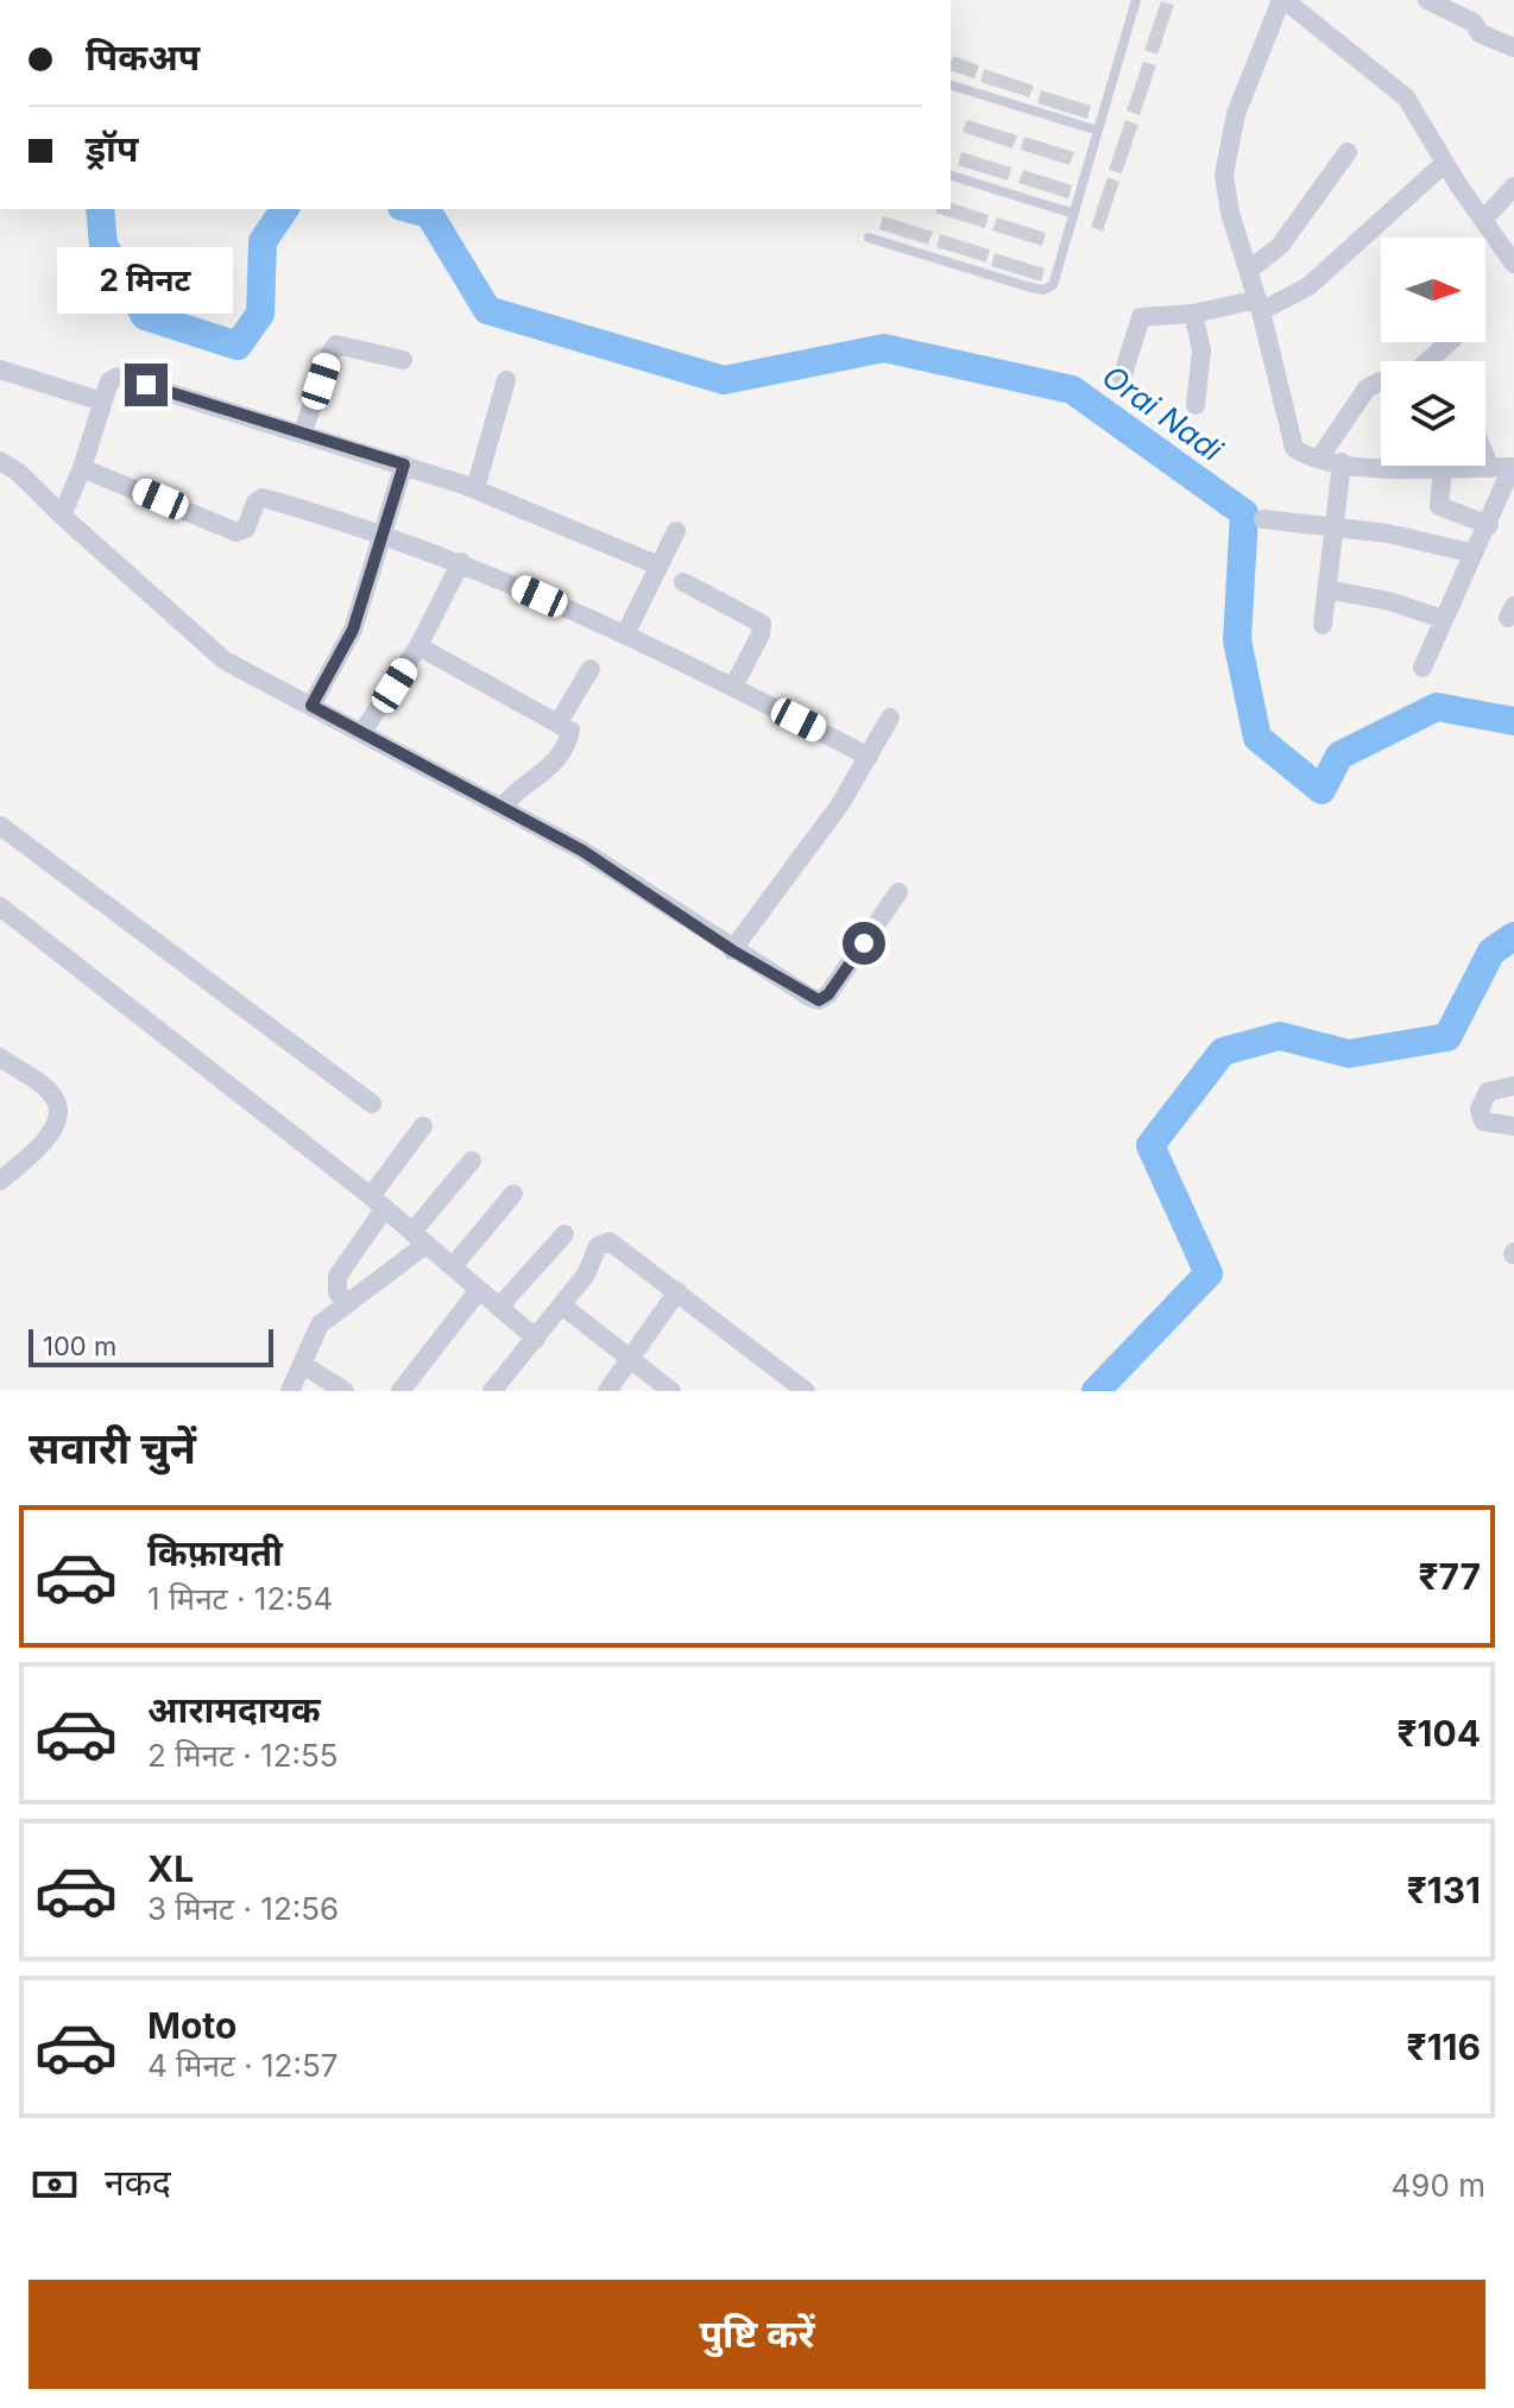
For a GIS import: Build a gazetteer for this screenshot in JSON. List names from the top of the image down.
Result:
{
  "water": ["Orai Nadi"],
  "scale_bar": "100 m",
  "north": "right",
  "page": {
    "banner": ["पिकअप", "ड्रॉप"],
    "bubble": "2 मिनट",
    "scale": "100 m",
    "heading": "सवारी चुनें",
    "list": [
      {
        "name": "किफ़ायती",
        "note": "1 मिनट · 12:54",
        "value": "₹77"
      },
      {
        "name": "आरामदायक",
        "note": "2 मिनट · 12:55",
        "value": "₹104"
      },
      {
        "name": "XL",
        "note": "3 मिनट · 12:56",
        "value": "₹131"
      },
      {
        "name": "Moto",
        "note": "4 मिनट · 12:57",
        "value": "₹116"
      }
    ],
    "pay": ["नकद", "490 m"],
    "buttons": "पुष्टि करें"
  }
}
